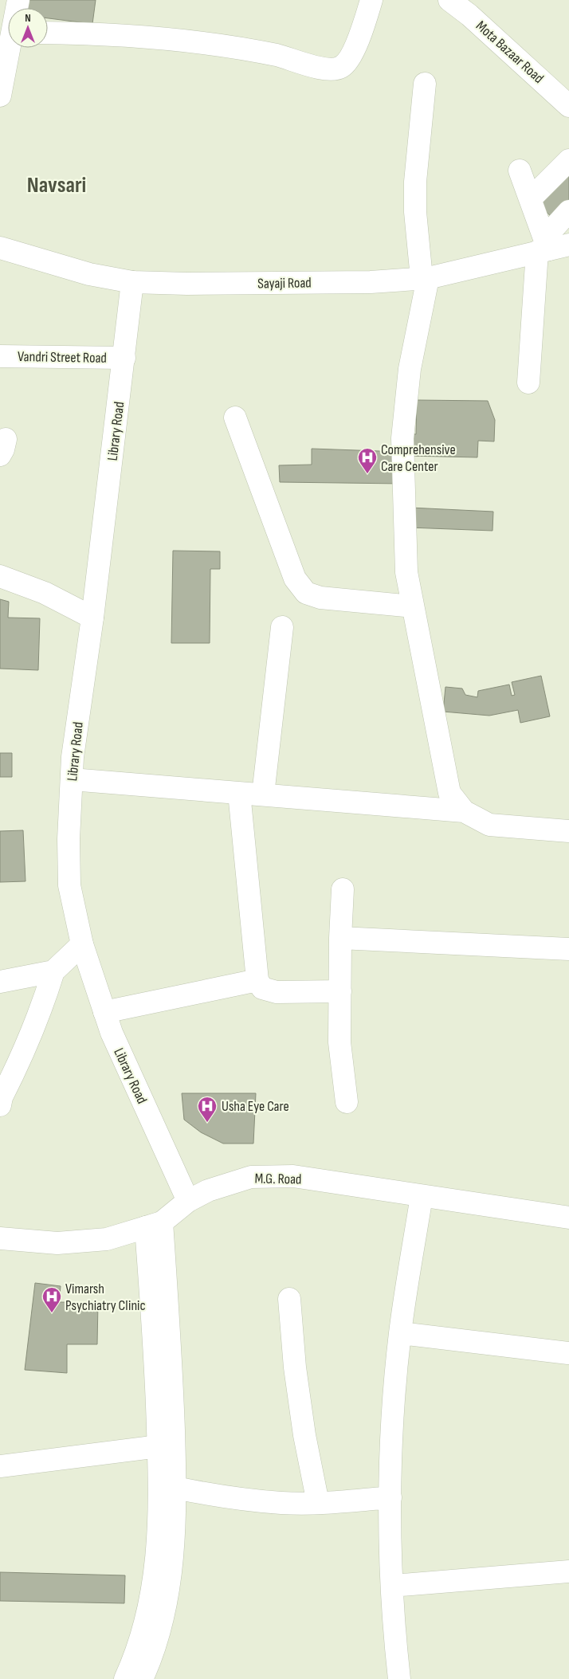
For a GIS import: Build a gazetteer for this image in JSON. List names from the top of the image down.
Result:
{
  "streets": {
    "street": [
      "Mota Bazaar Road",
      "Sayaji Road",
      "Vandri Street Road",
      "Library Road",
      "M.G. Road"
    ]
  },
  "crossings": [
    ["Sayaji Road", "Library Road"],
    ["Vandri Street Road", "Library Road"],
    ["Library Road", "M.G. Road"]
  ],
  "districts": ["Navsari"],
  "places": {
    "hospital": ["Comprehensive Care Center", "Usha Eye Care", "Vimarsh Psychiatry Clinic"]
  },
  "north": "top"
}
